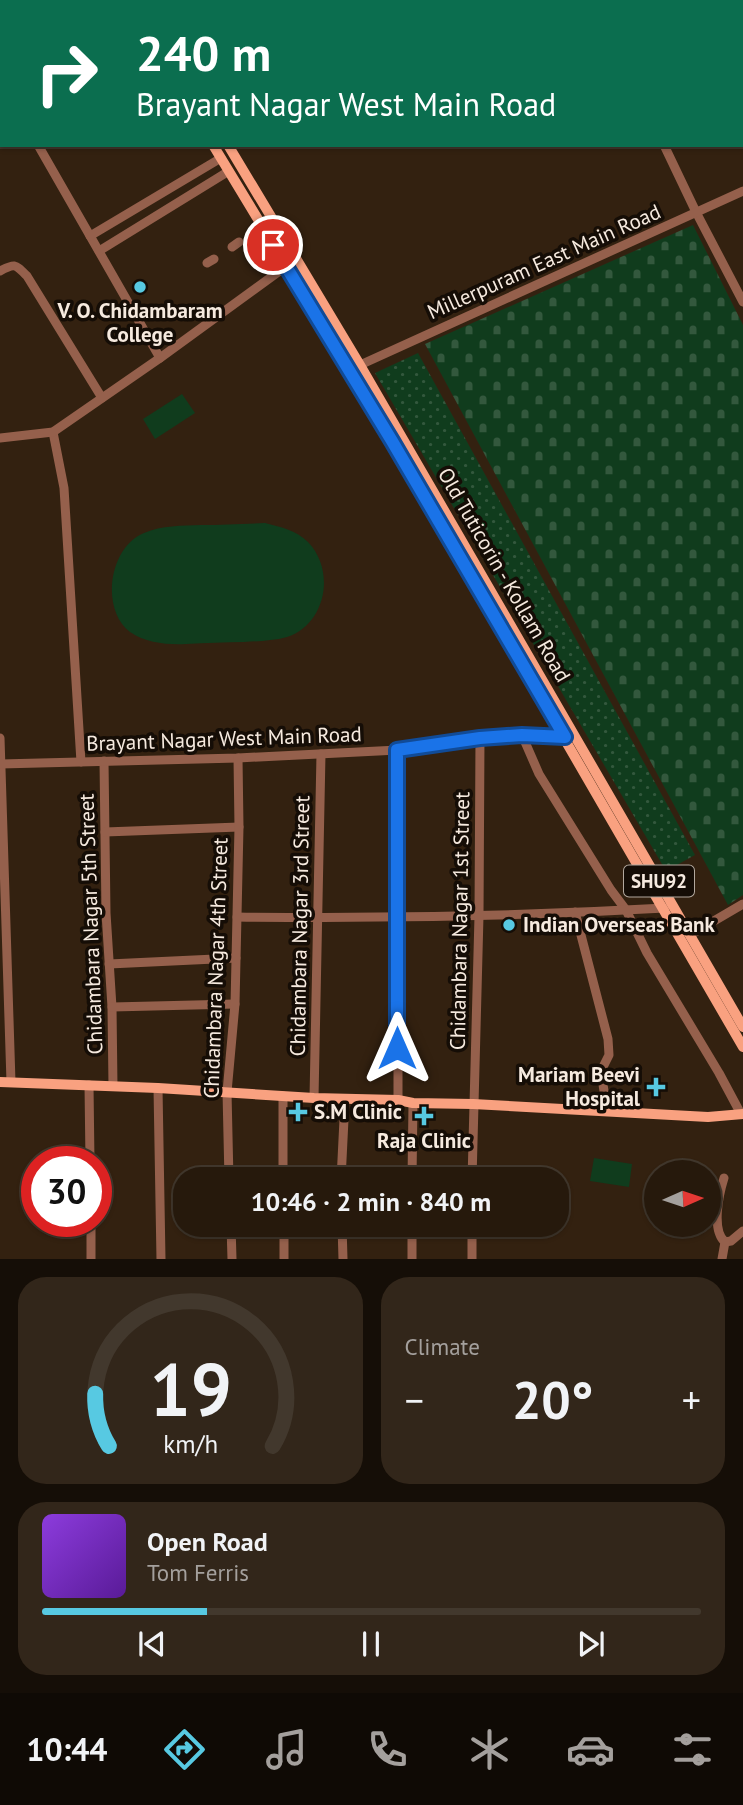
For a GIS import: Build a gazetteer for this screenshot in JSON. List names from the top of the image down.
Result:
{
  "streets": {
    "main road": ["Old Tuticorin - Kollam Road", "SHU92"],
    "street": [
      "Millerpuram East Main Road",
      "Brayant Nagar West Main Road",
      "Chidambara Nagar 1st Street",
      "Chidambara Nagar 5th Street",
      "Chidambara Nagar 3rd Street",
      "Chidambara Nagar 4th Street"
    ]
  },
  "crossings": [
    ["Millerpuram East Main Road", "Old Tuticorin - Kollam Road"],
    ["Old Tuticorin - Kollam Road", "Brayant Nagar West Main Road"],
    ["Brayant Nagar West Main Road", "Chidambara Nagar 1st Street"],
    ["Brayant Nagar West Main Road", "Chidambara Nagar 5th Street"],
    ["Brayant Nagar West Main Road", "Chidambara Nagar 3rd Street"],
    ["Brayant Nagar West Main Road", "Chidambara Nagar 4th Street"]
  ],
  "places": {
    "other": ["V. O. Chidambaram College", "Indian Overseas Bank"],
    "health": ["Mariam Beevi Hospital", "S.M Clinic", "Raja Clinic"]
  },
  "north": "right",
  "page": {
    "turn": ["240 m", "Brayant Nagar West Main Road"],
    "limit": "30",
    "trip": "10:46 · 2 min · 840 m",
    "tile": "Climate",
    "heat": ["−", "20°", "+"],
    "song": ["Open Road", "Tom Ferris"],
    "tabs": "10:44",
    "gauge": ["19", "km/h"]
  }
}
